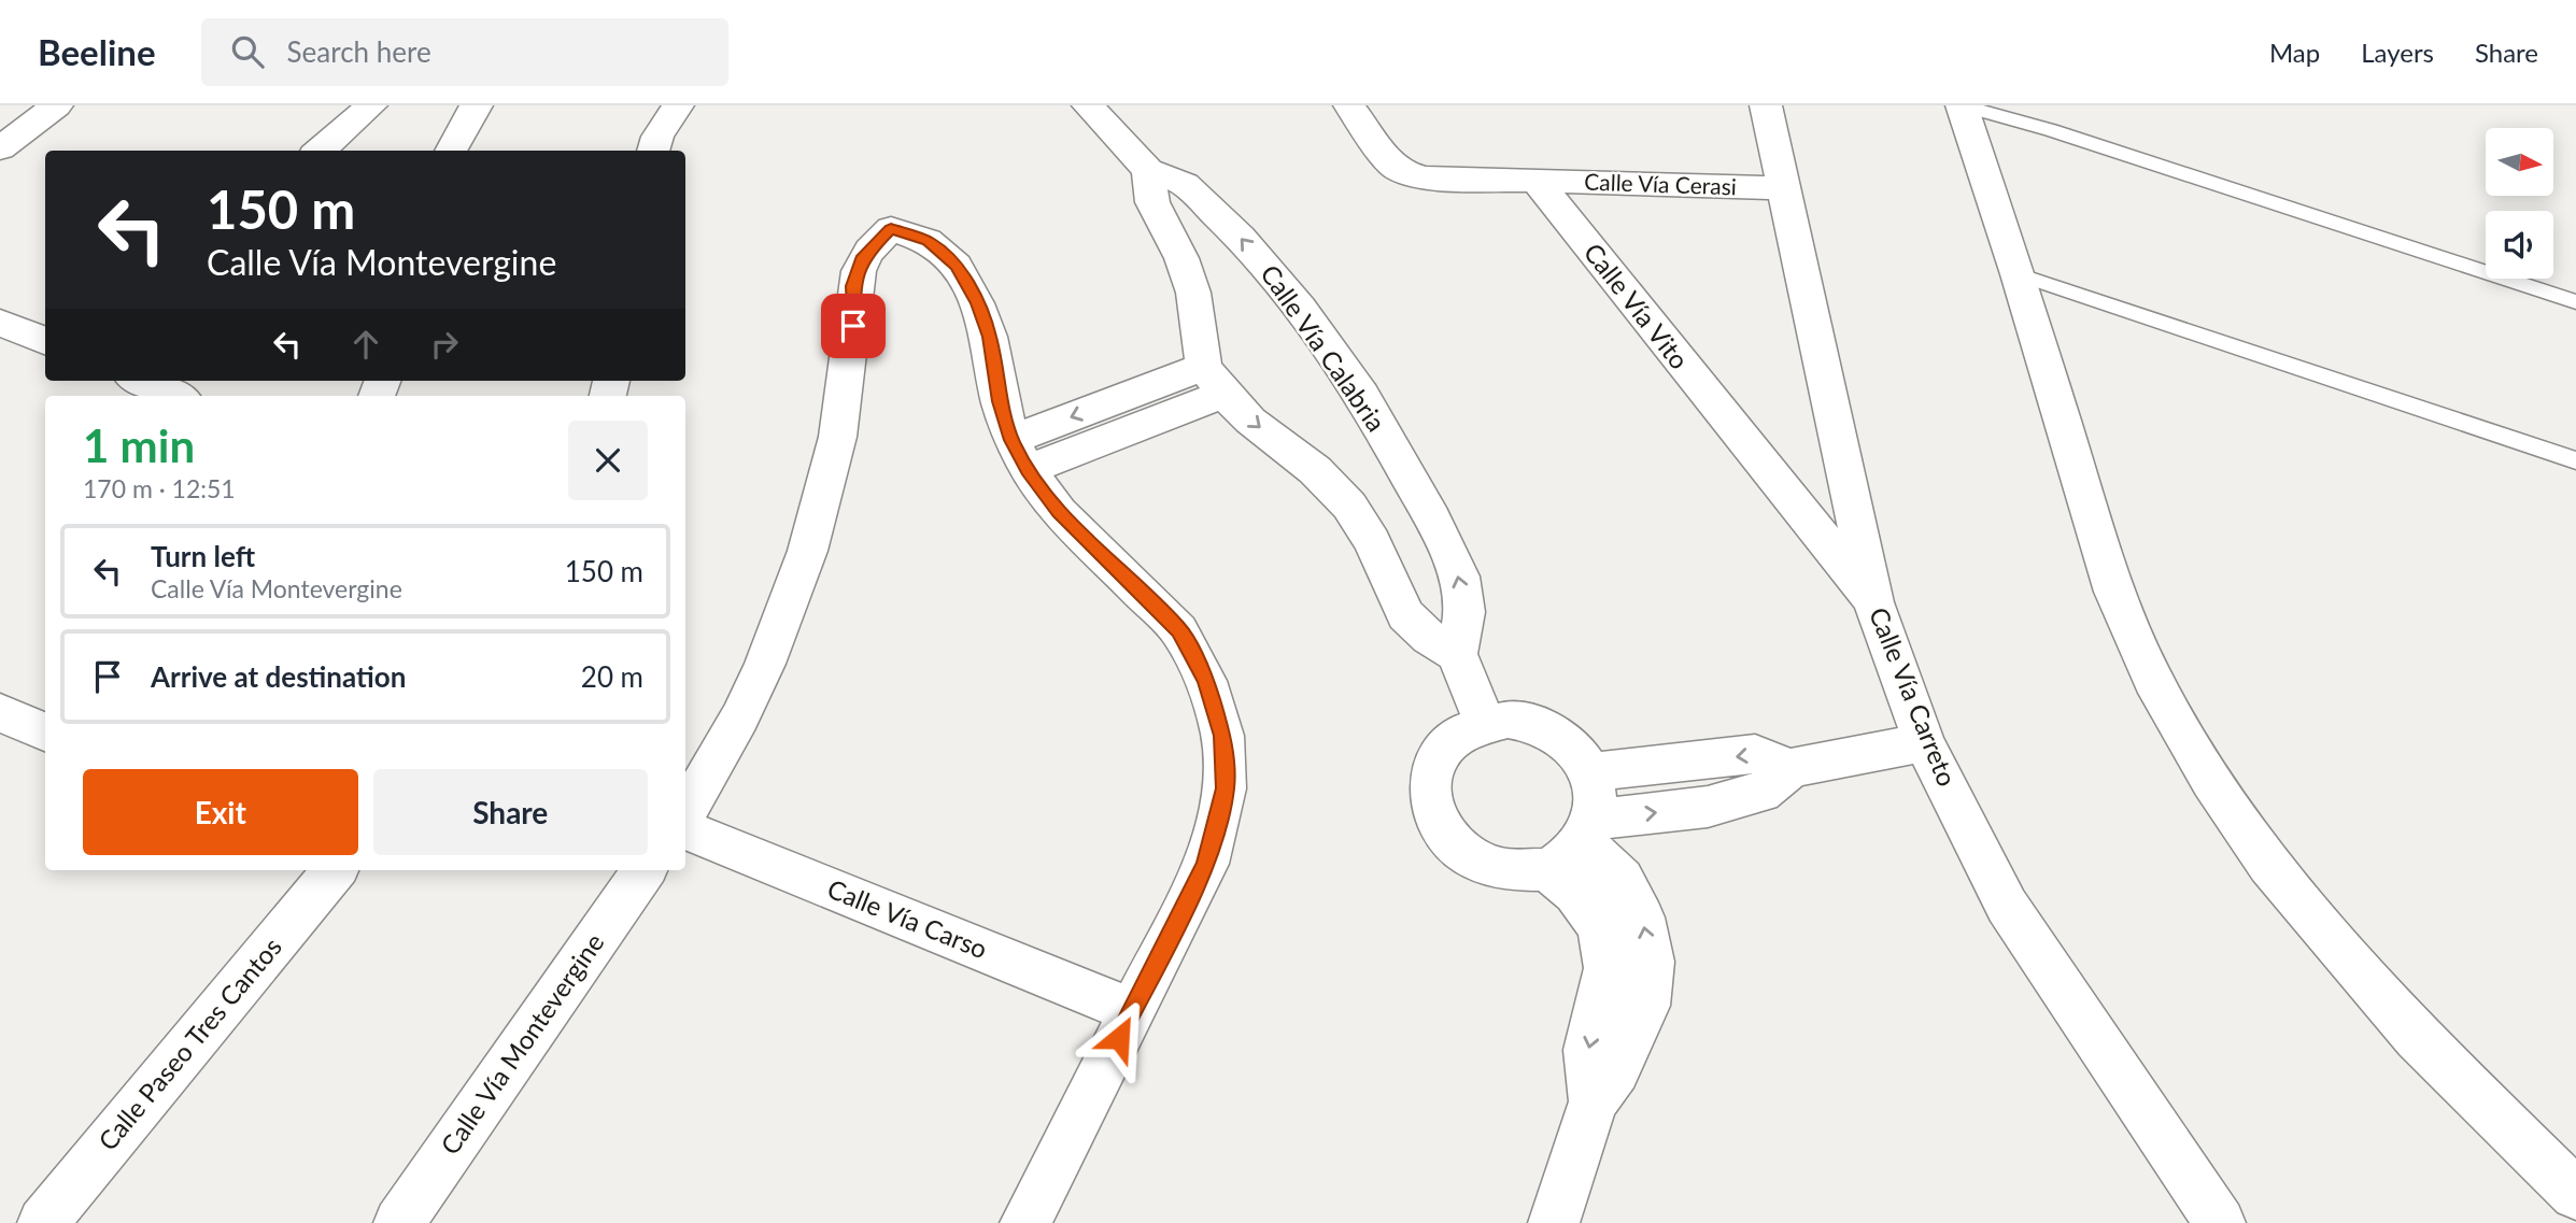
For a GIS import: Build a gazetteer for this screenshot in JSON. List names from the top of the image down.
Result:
{
  "streets": {
    "street": [
      "Calle Vía Cerasi",
      "Calle Vía Vito",
      "Calle Vía Calabria",
      "Calle Vía Carreto",
      "Calle Vía Carso",
      "Calle Paseo Tres Cantos",
      "Calle Vía Montevergine"
    ]
  },
  "crossings": [
    ["Calle Vía Cerasi", "Calle Vía Vito"],
    ["Calle Vía Cerasi", "Calle Vía Carreto"],
    ["Calle Vía Vito", "Calle Vía Carreto"]
  ],
  "north": "right",
  "page": {
    "header": "Beeline",
    "search": "Search here",
    "nav": ["Map", "Layers", "Share"],
    "turn": ["150 m", "Calle Vía Montevergine"],
    "heading": ["1 min", "170 m · 12:51"],
    "list": [
      {
        "name": "Turn left",
        "note": "Calle Vía Montevergine",
        "value": "150 m"
      },
      {
        "name": "Arrive at destination",
        "value": "20 m"
      }
    ],
    "buttons": ["Exit", "Share"]
  }
}
